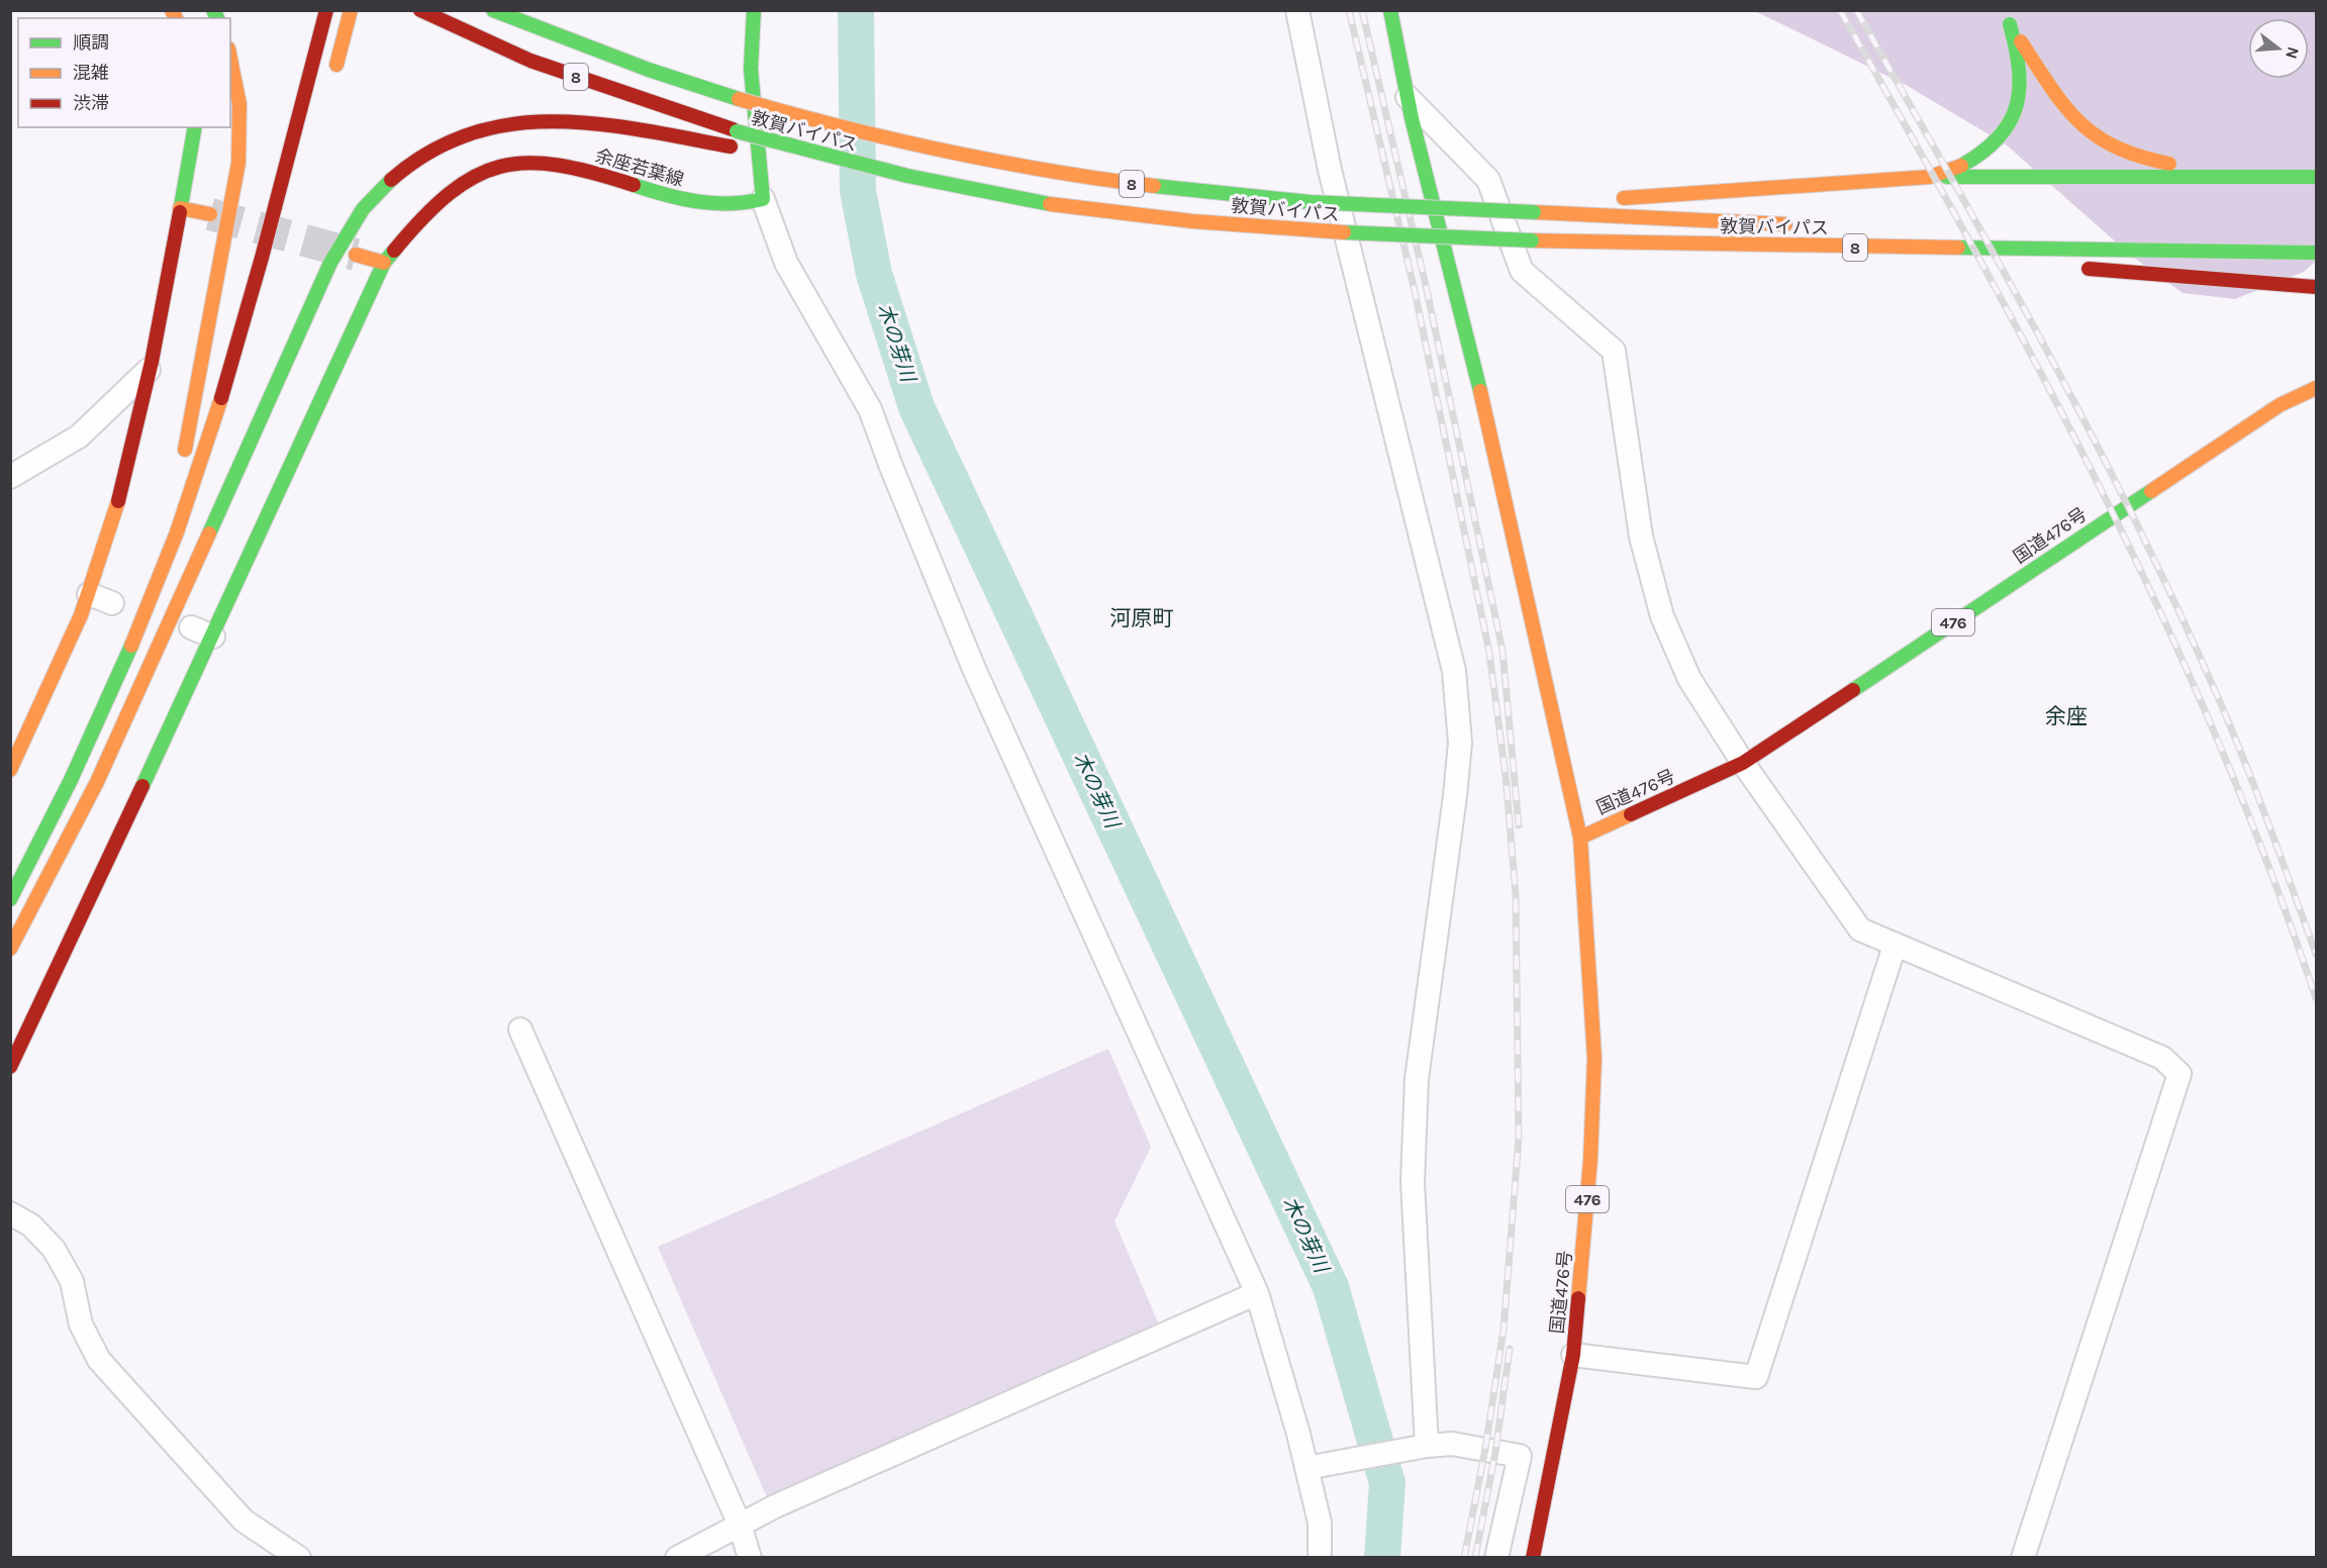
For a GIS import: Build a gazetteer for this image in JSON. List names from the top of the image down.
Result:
{
  "streets": {
    "main road": [
      "8",
      "敦賀バイパス",
      "余座若葉線",
      "国道476号",
      "476"
    ]
  },
  "districts": ["河原町", "余座"],
  "water": ["木の芽川"],
  "legend": ["順調", "混雑", "渋滞"],
  "north": "right"
}
